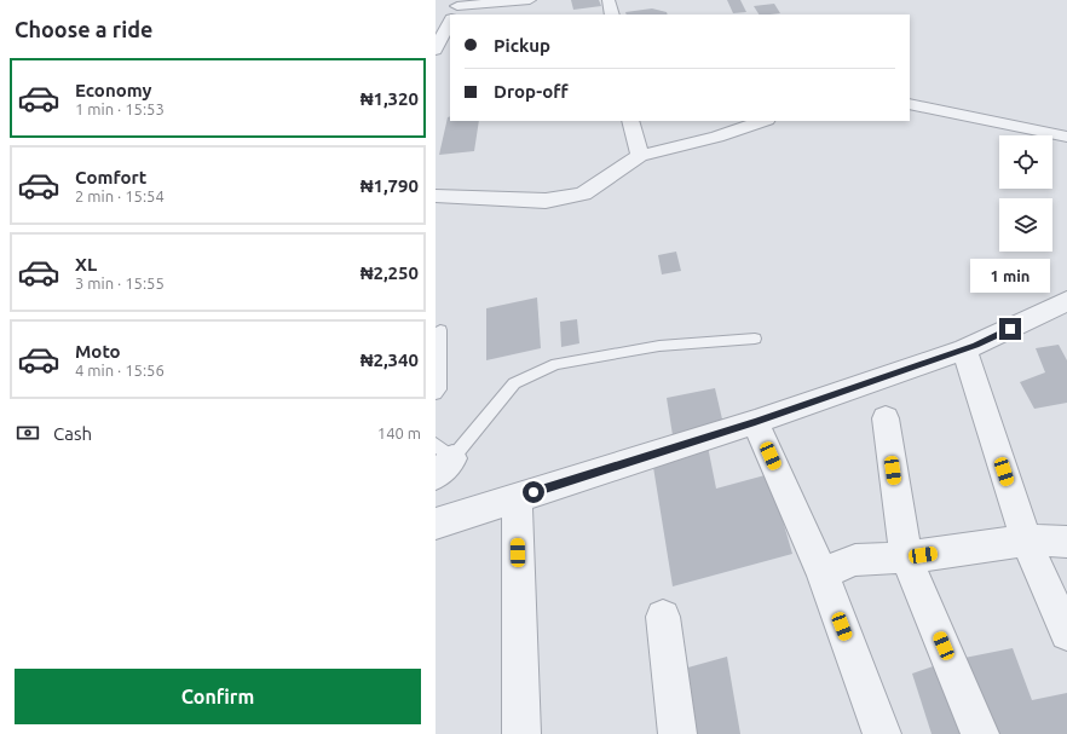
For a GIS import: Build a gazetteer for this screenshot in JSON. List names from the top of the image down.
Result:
{
  "page": {
    "heading": "Choose a ride",
    "banner": ["Pickup", "Drop-off"],
    "list": [
      {
        "name": "Economy",
        "note": "1 min · 15:53",
        "value": "₦1,320"
      },
      {
        "name": "Comfort",
        "note": "2 min · 15:54",
        "value": "₦1,790"
      },
      {
        "name": "XL",
        "note": "3 min · 15:55",
        "value": "₦2,250"
      },
      {
        "name": "Moto",
        "note": "4 min · 15:56",
        "value": "₦2,340"
      }
    ],
    "bubble": "1 min",
    "pay": ["Cash", "140 m"],
    "buttons": "Confirm"
  }
}
